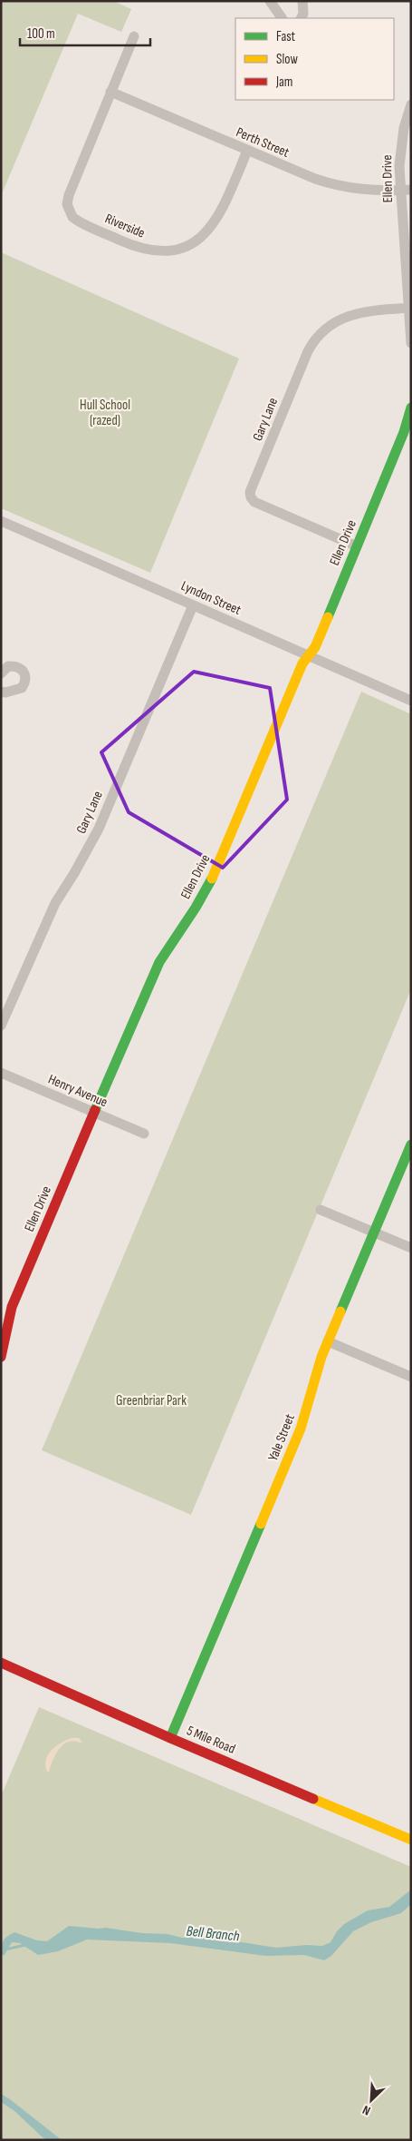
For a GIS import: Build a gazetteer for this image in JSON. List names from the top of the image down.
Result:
{
  "streets": {
    "street": [
      "Perth Street",
      "Ellen Drive",
      "Riverside",
      "Gary Lane",
      "Lyndon Street",
      "Henry Avenue",
      "Yale Street",
      "5 Mile Road"
    ]
  },
  "crossings": [
    ["Perth Street", "Ellen Drive"],
    ["Perth Street", "Riverside"],
    ["Ellen Drive", "Gary Lane"],
    ["Ellen Drive", "Lyndon Street"],
    ["Ellen Drive", "Henry Avenue"],
    ["Gary Lane", "Lyndon Street"],
    ["Yale Street", "5 Mile Road"]
  ],
  "water": ["Bell Branch"],
  "parks": ["Hull School (razed)", "Greenbriar Park"],
  "legend": ["Fast", "Slow", "Jam"],
  "scale_bar": "100 m",
  "north": "bottom left"
}
